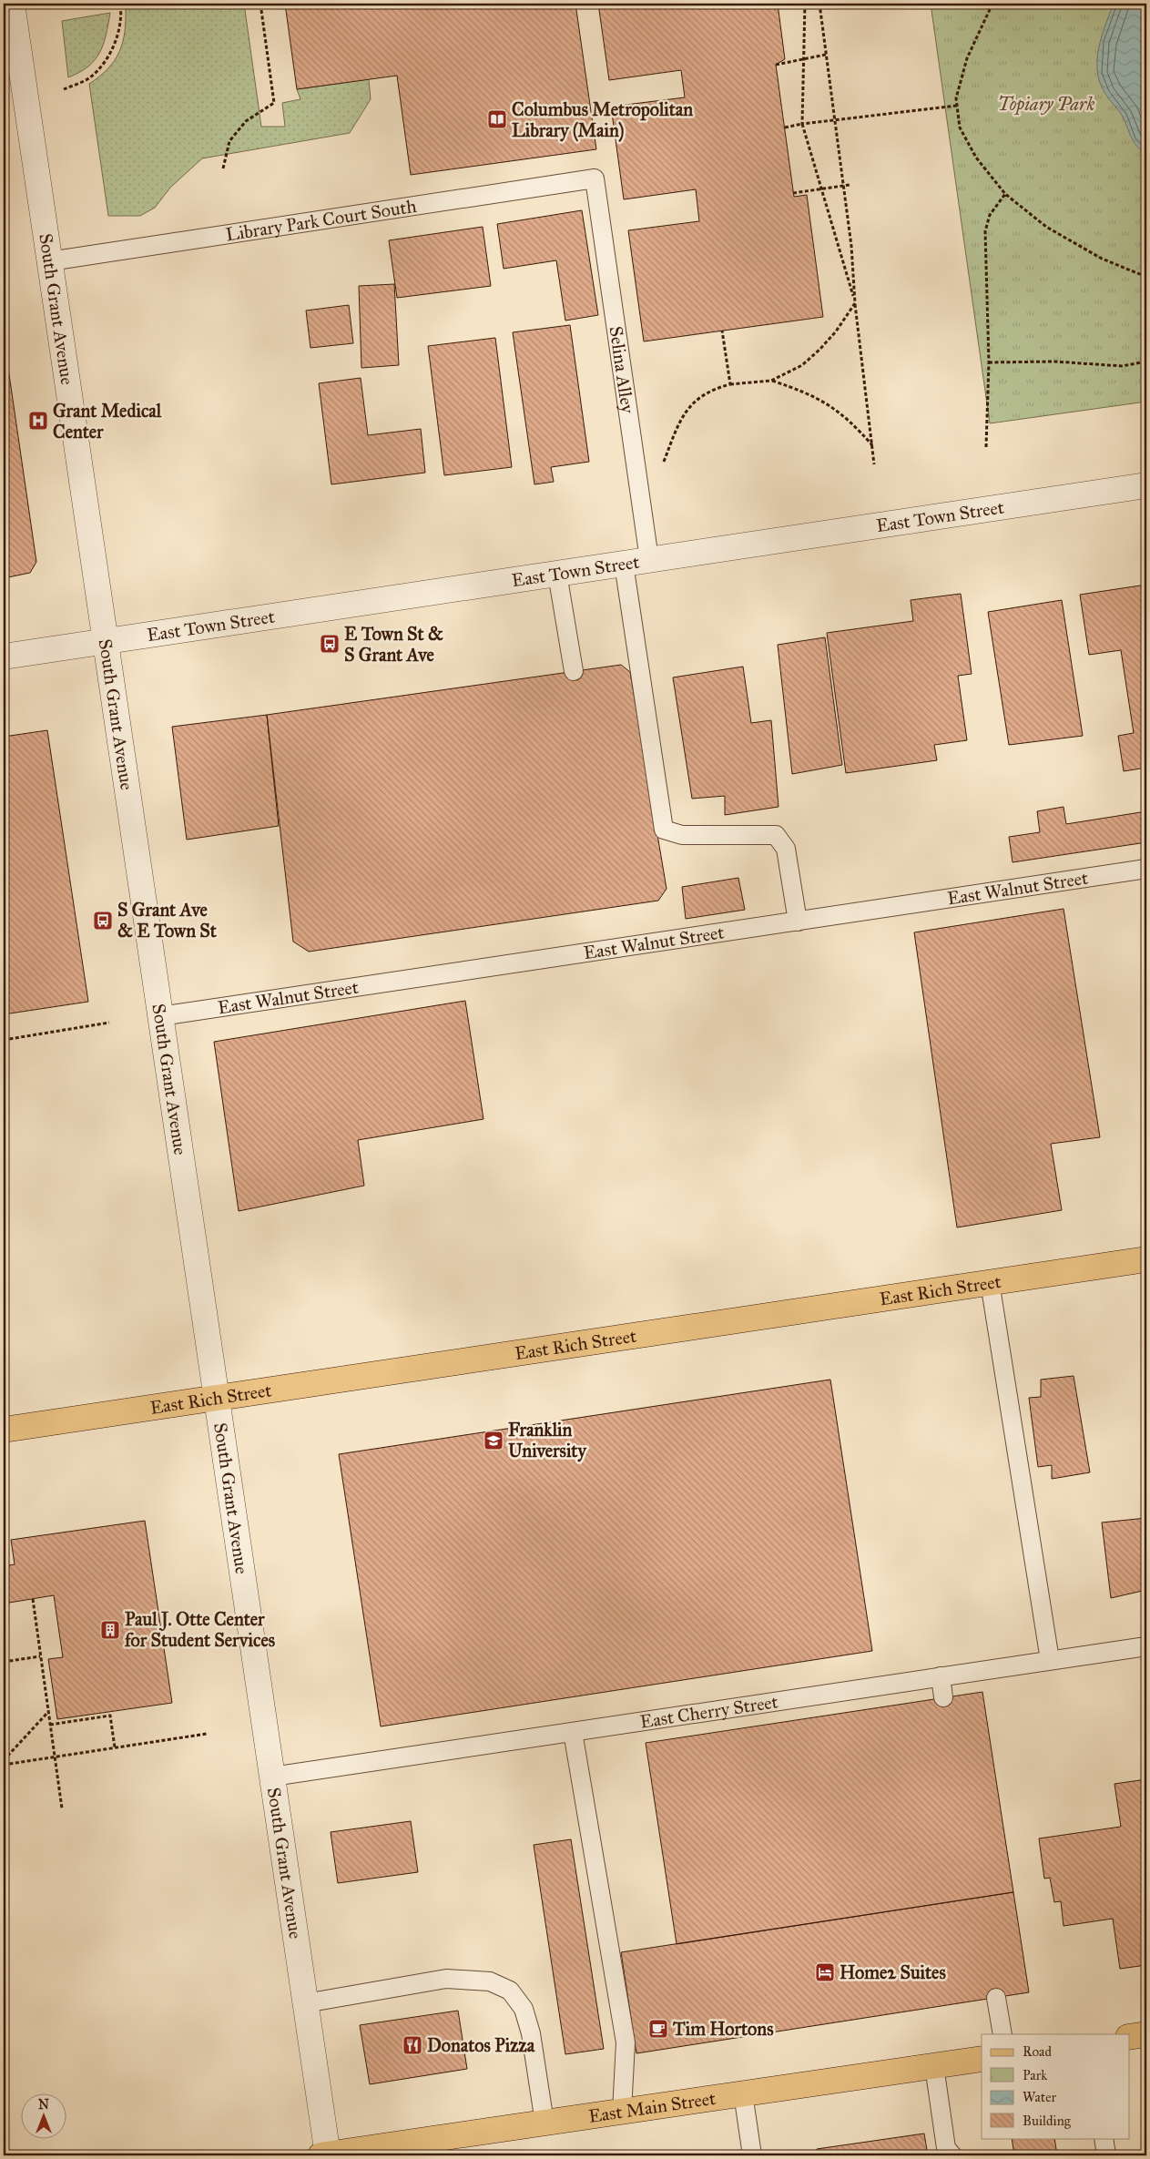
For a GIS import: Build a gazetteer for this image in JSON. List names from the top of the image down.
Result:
{
  "streets": {
    "main road": ["East Rich Street", "East Main Street"],
    "street": ["South Grant Avenue", "East Town Street"],
    "lane": [
      "Library Park Court South",
      "Selina Alley",
      "East Walnut Street",
      "East Cherry Street"
    ]
  },
  "crossings": [
    ["Library Park Court South", "South Grant Avenue"],
    ["Library Park Court South", "Selina Alley"],
    ["South Grant Avenue", "East Town Street"],
    ["South Grant Avenue", "East Walnut Street"],
    ["South Grant Avenue", "East Rich Street"],
    ["South Grant Avenue", "East Cherry Street"],
    ["South Grant Avenue", "East Main Street"],
    ["Selina Alley", "East Town Street"]
  ],
  "parks": ["Topiary Park"],
  "places": {
    "library": ["Columbus Metropolitan Library (Main)"],
    "hospital": ["Grant Medical Center"],
    "bus stop": ["E Town St & S Grant Ave", "S Grant Ave & E Town St"],
    "school or university": ["Franklin University"],
    "building": ["Paul J. Otte Center for Student Services"],
    "hotel": ["Home2 Suites"],
    "cafe": ["Tim Hortons"],
    "restaurant": ["Donatos Pizza"]
  },
  "legend": [
    "Road",
    "Park",
    "Water",
    "Building"
  ],
  "north": "top"
}
